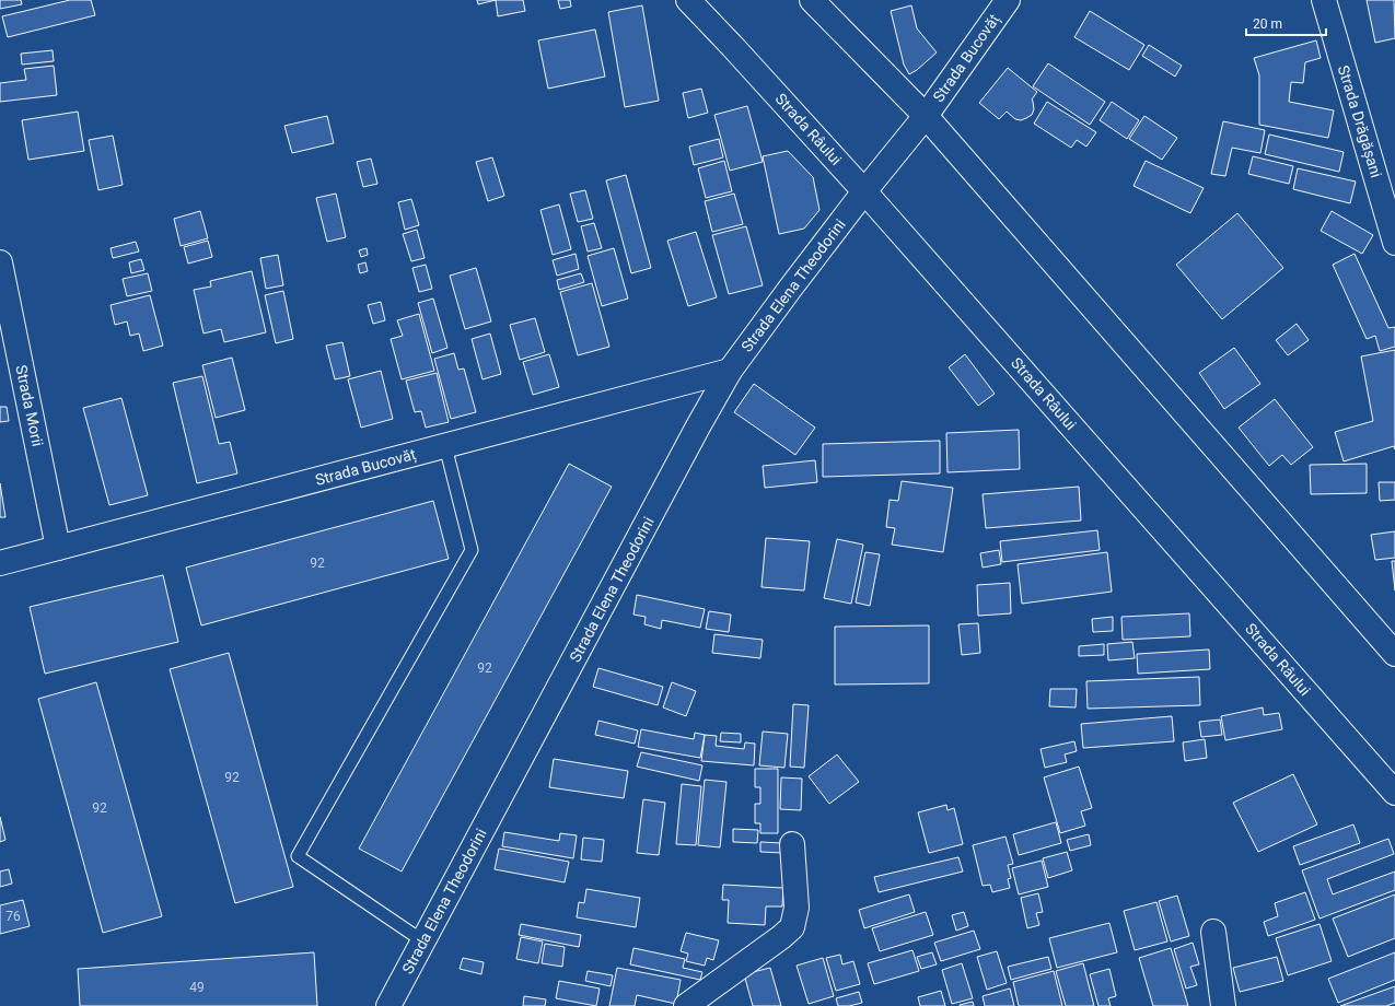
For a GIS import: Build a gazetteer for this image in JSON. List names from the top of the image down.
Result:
{
  "streets": {
    "main road": [
      "Strada Bucovăț",
      "Strada Drăgășani",
      "Strada Râului",
      "Strada Elena Theodorini",
      "Strada Morii"
    ]
  },
  "crossings": [
    ["Strada Bucovăț", "Strada Râului"],
    ["Strada Bucovăț", "Strada Elena Theodorini"],
    ["Strada Bucovăț", "Strada Morii"],
    ["Strada Râului", "Strada Elena Theodorini"]
  ],
  "house_numbers": [
    "92",
    "92",
    "92",
    "92",
    "76",
    "49"
  ],
  "scale_bar": "20 m"
}
